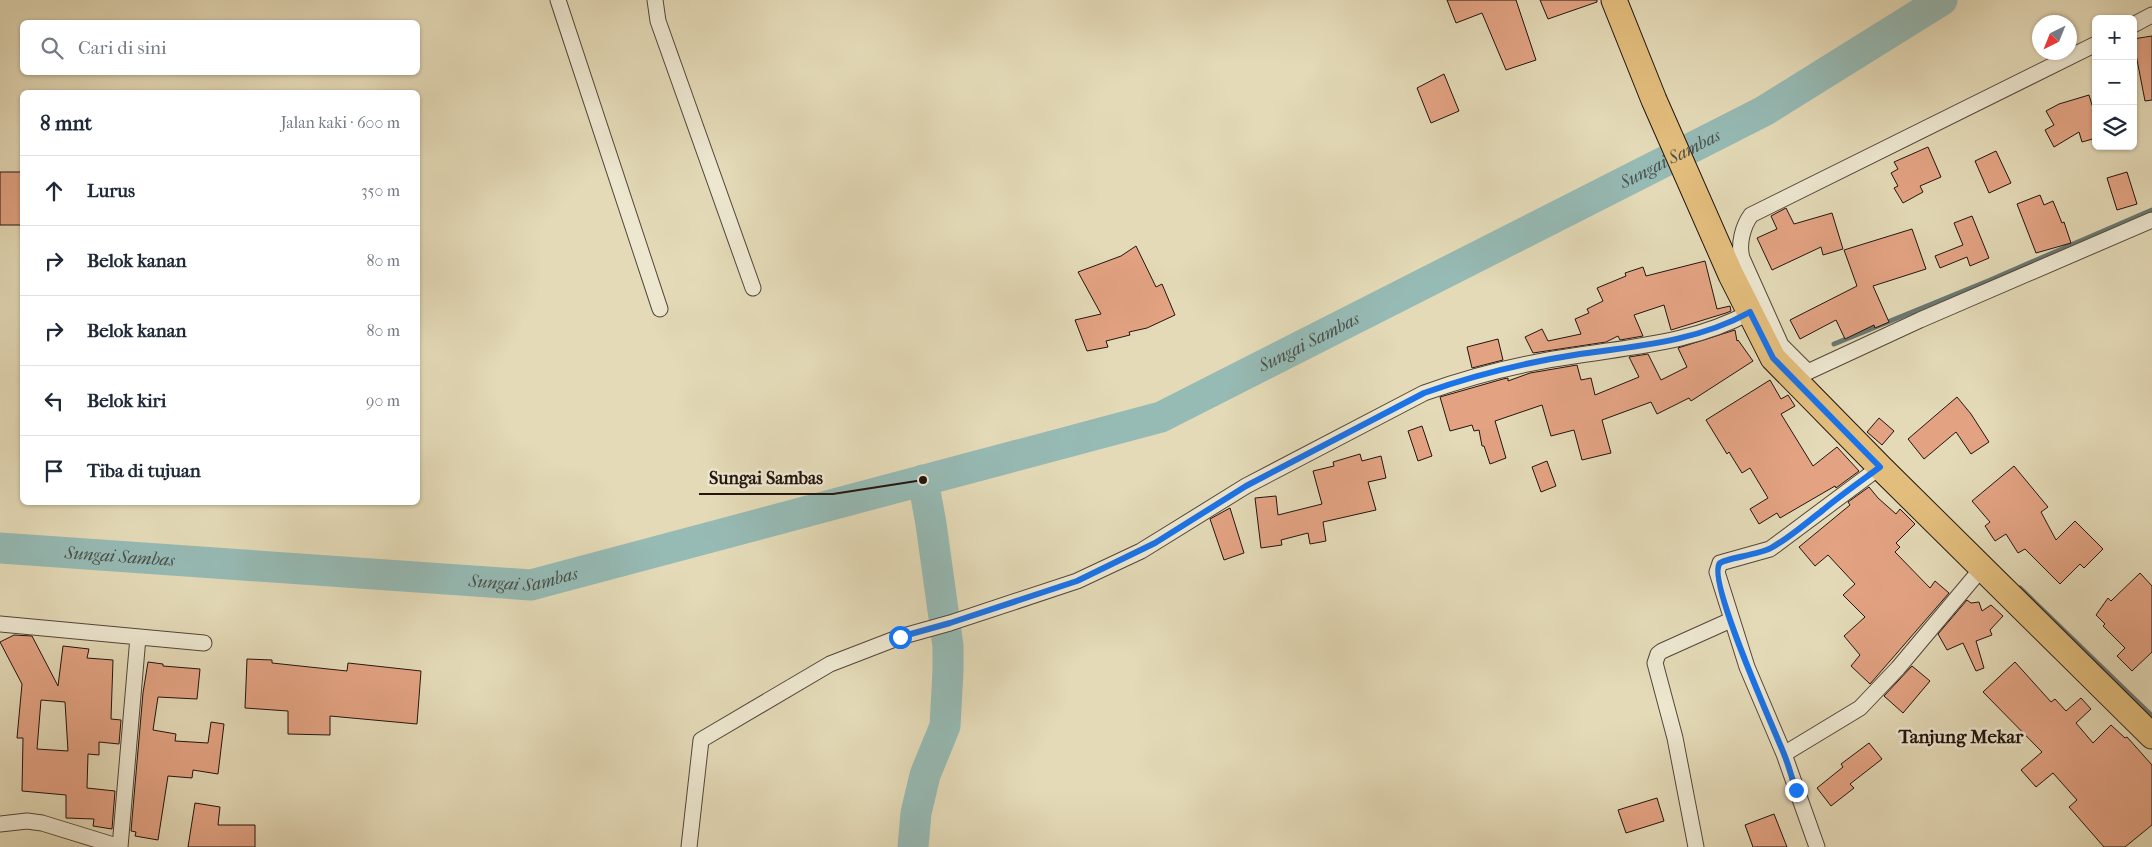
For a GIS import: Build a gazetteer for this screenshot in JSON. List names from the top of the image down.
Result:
{
  "districts": ["Tanjung Mekar"],
  "water": ["Sungai Sambas"],
  "places": ["Sungai Sambas"],
  "north": "bottom left",
  "page": {
    "map_buttons": ["+", "−"],
    "search": "Cari di sini",
    "heading": ["8 mnt", "Jalan kaki · 600 m"],
    "list": [
      ["Lurus", "350 m"],
      ["Belok kanan", "80 m"],
      ["Belok kanan", "80 m"],
      ["Belok kiri", "90 m"],
      "Tiba di tujuan"
    ]
  }
}
